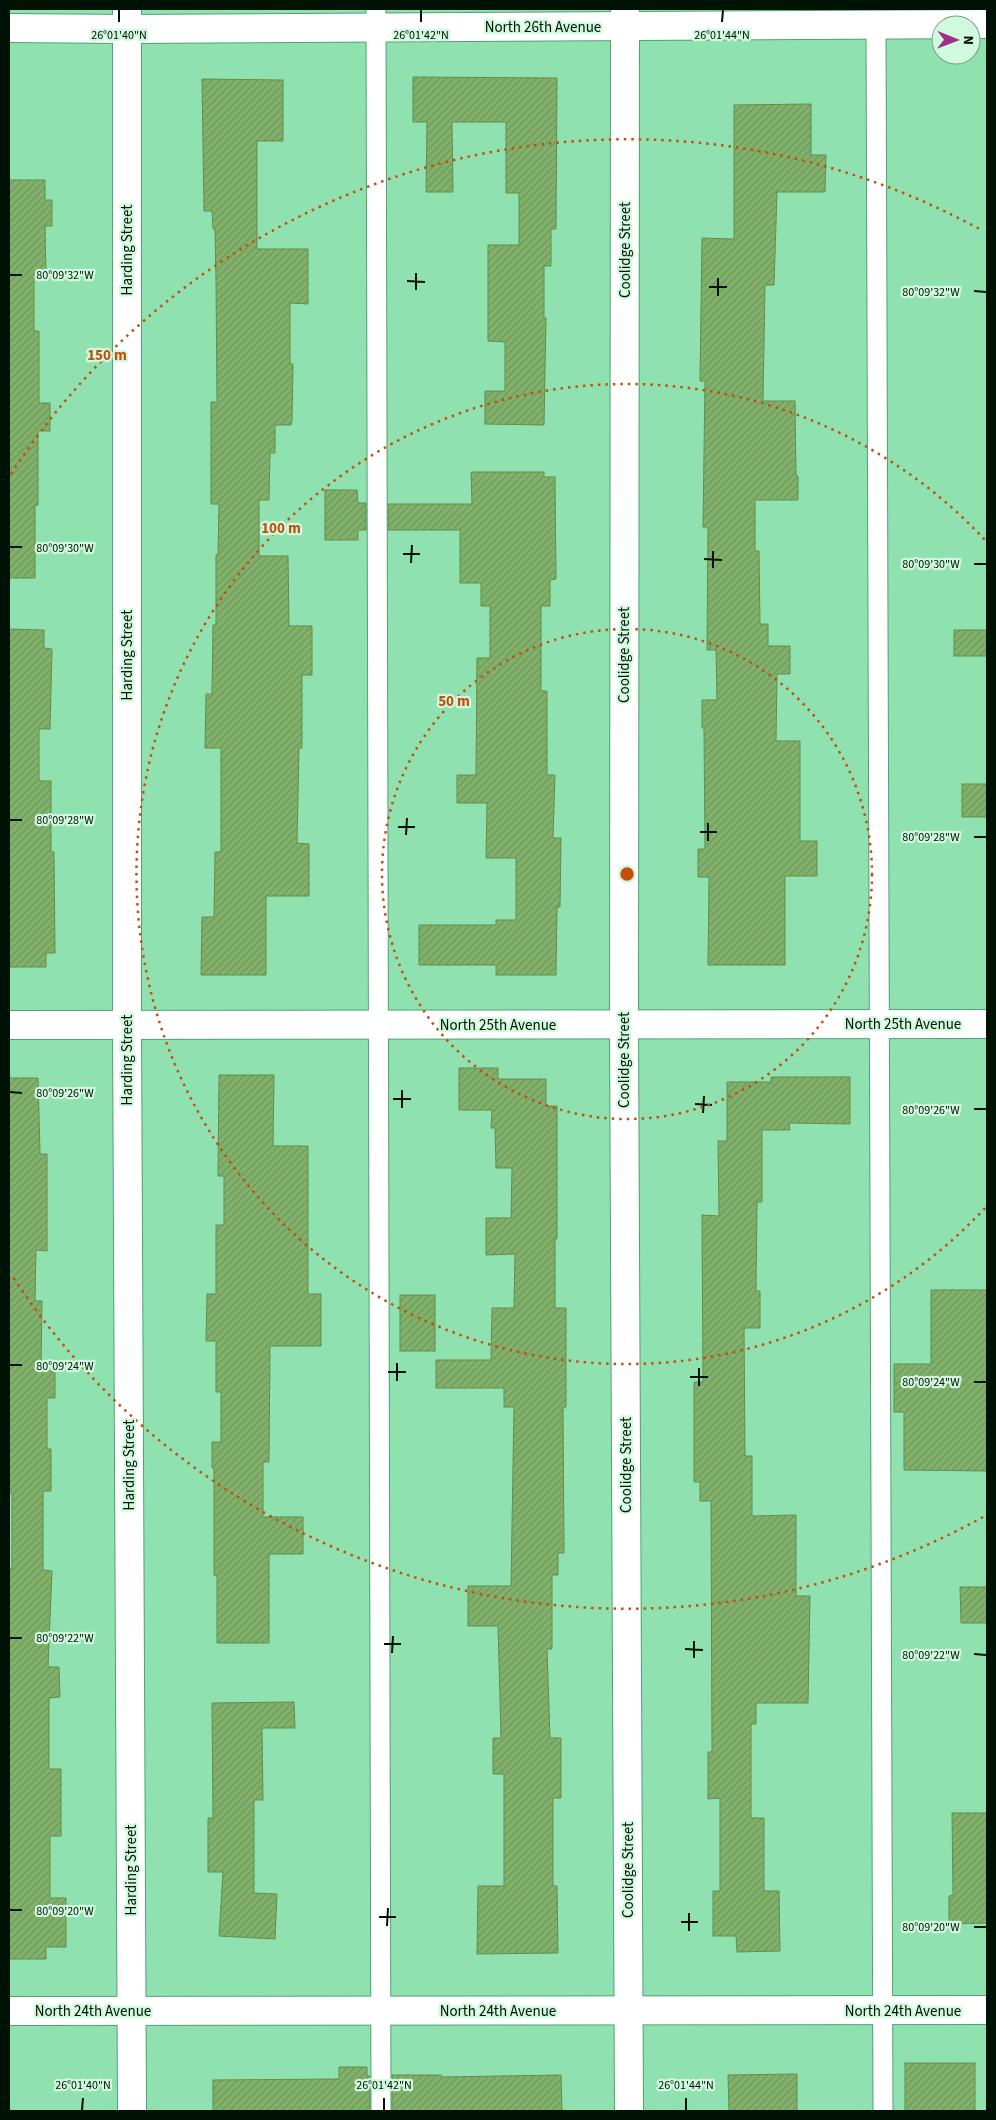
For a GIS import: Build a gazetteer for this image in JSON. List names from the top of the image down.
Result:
{
  "streets": {
    "street": [
      "North 26th Avenue",
      "Harding Street",
      "Coolidge Street",
      "North 25th Avenue",
      "North 24th Avenue"
    ]
  },
  "crossings": [
    ["North 26th Avenue", "Harding Street"],
    ["North 26th Avenue", "Coolidge Street"],
    ["Harding Street", "North 25th Avenue"],
    ["Harding Street", "North 24th Avenue"],
    ["Coolidge Street", "North 25th Avenue"],
    ["Coolidge Street", "North 24th Avenue"]
  ],
  "north": "right",
  "coordinates": [
    "26°01'40\"N",
    "26°01'42\"N",
    "26°01'44\"N",
    "80°09'32\"W",
    "80°09'30\"W",
    "80°09'28\"W",
    "80°09'26\"W",
    "80°09'24\"W",
    "80°09'22\"W",
    "80°09'20\"W"
  ],
  "rings": ["150 m", "100 m", "50 m"]
}
